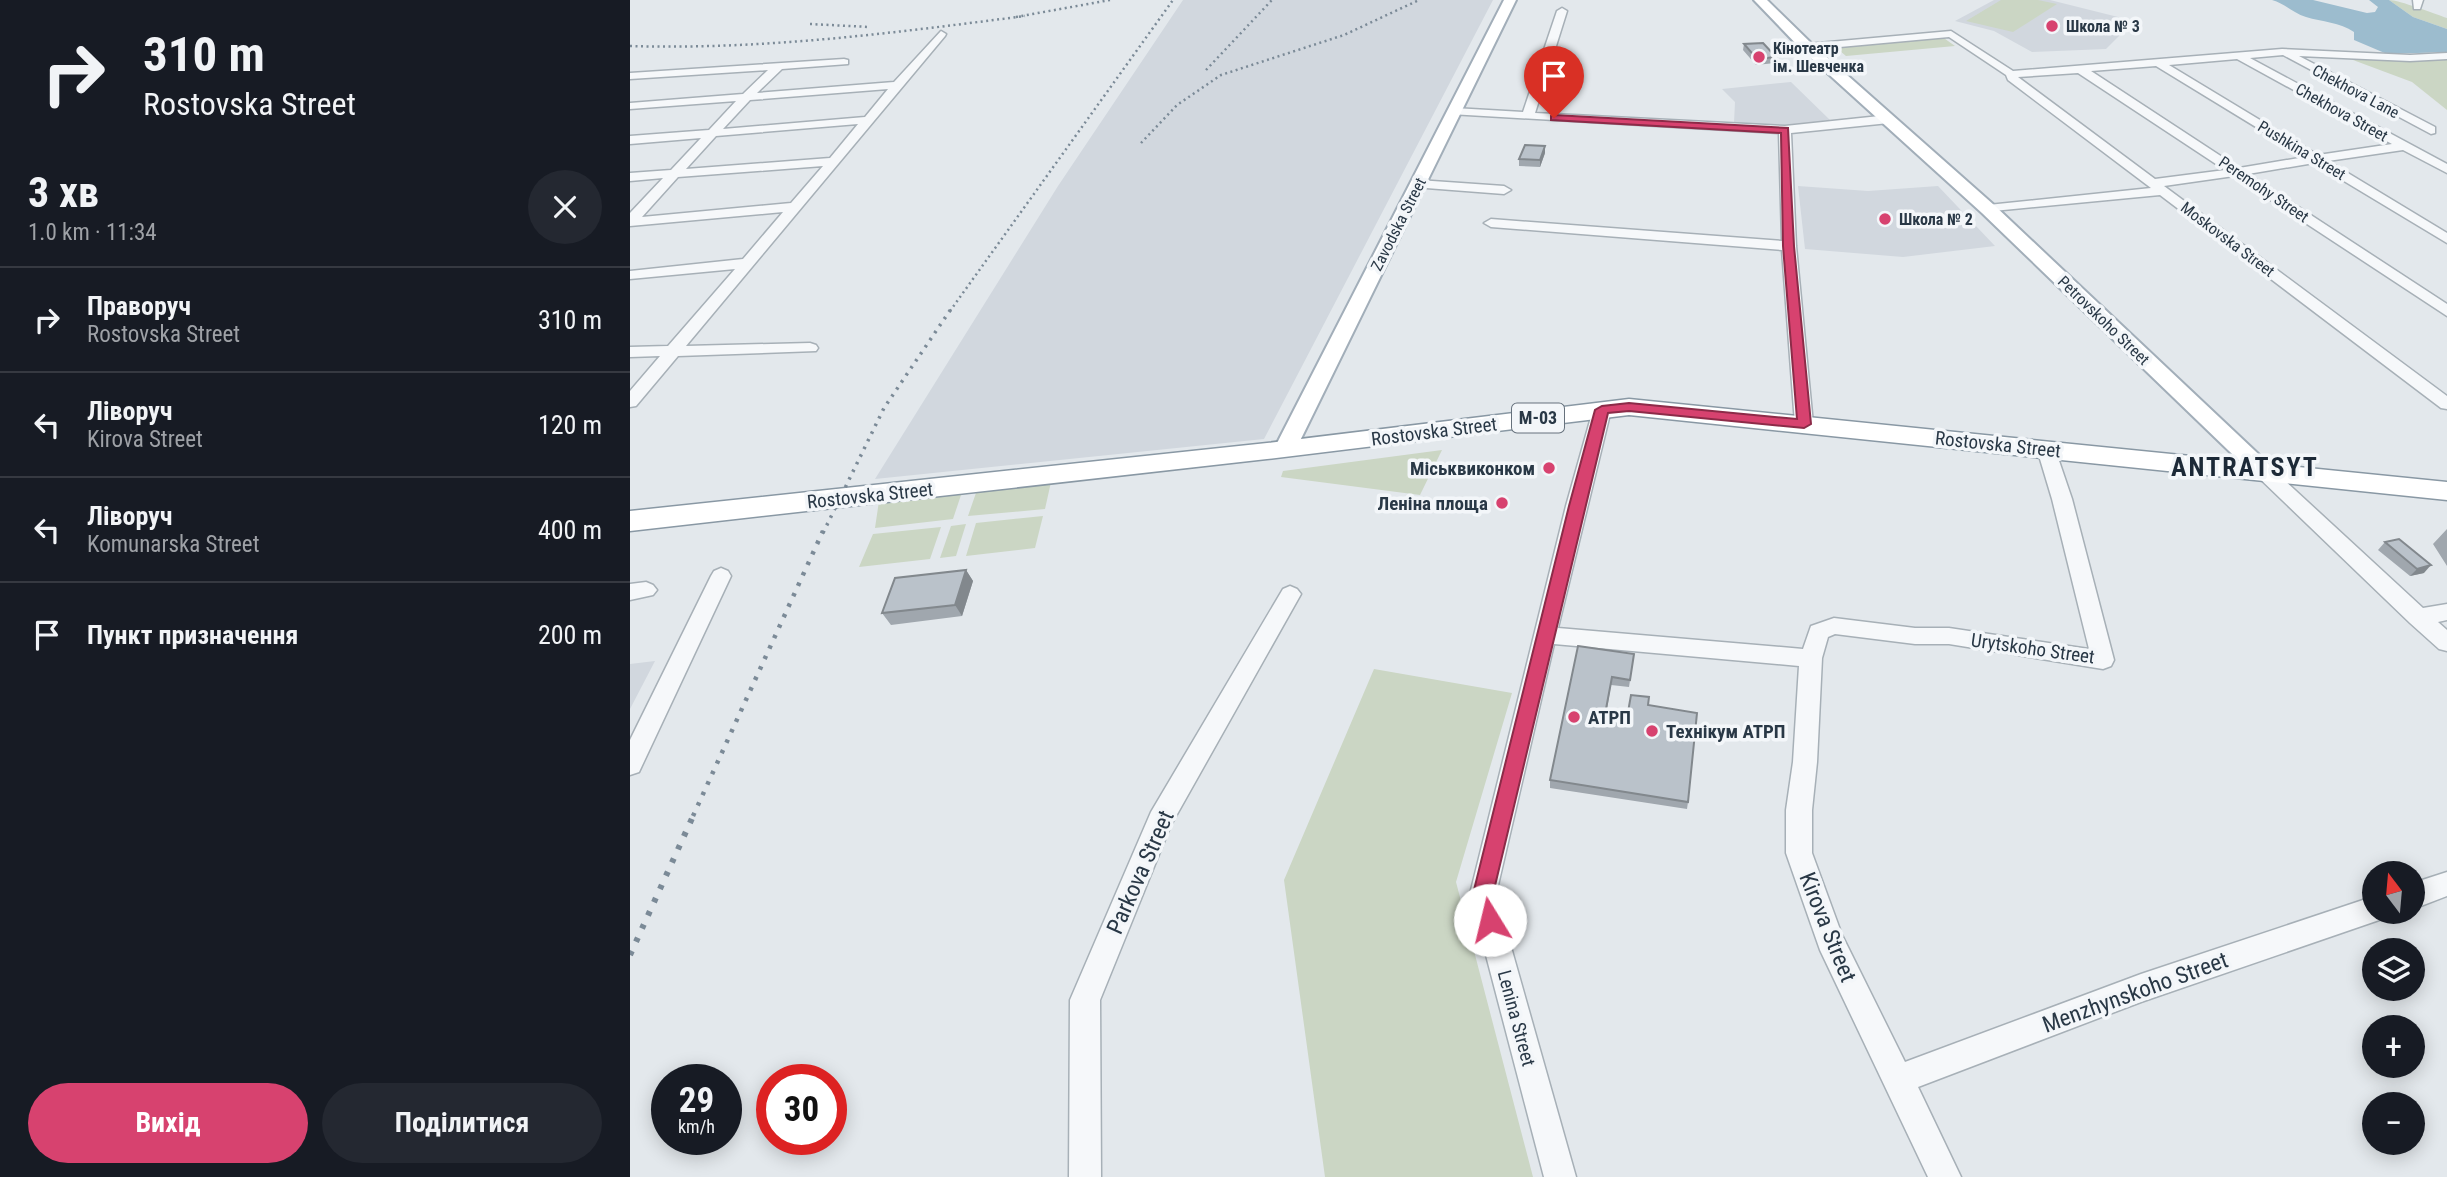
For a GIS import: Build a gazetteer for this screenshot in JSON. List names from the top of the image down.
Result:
{
  "streets": {
    "highway": ["М-03", "Rostovska Street"],
    "main road": ["Zavodska Street", "Petrovskoho Street"],
    "street": [
      "Chekhova Lane",
      "Chekhova Street",
      "Pushkina Street",
      "Peremohy Street",
      "Moskovska Street",
      "Urytskoho Street",
      "Parkova Street",
      "Kirova Street",
      "Menzhynskoho Street",
      "Lenina Street"
    ]
  },
  "crossings": [
    ["Zavodska Street", "Rostovska Street"],
    ["Moskovska Street", "Petrovskoho Street"],
    ["Petrovskoho Street", "Rostovska Street"],
    ["Rostovska Street", "Urytskoho Street"],
    ["Rostovska Street", "Lenina Street"],
    ["Urytskoho Street", "Kirova Street"],
    ["Kirova Street", "Menzhynskoho Street"]
  ],
  "districts": ["ANTRATSYT"],
  "places": [
    "Школа № 3",
    "Кінотеатр ім. Шевченка",
    "Школа № 2",
    "Міськвиконком",
    "Леніна площа",
    "АТРП",
    "Технікум АТРП"
  ],
  "north": "top",
  "page": {
    "turn": ["310 m", "Rostovska Street"],
    "heading": ["3 хв", "1.0 km · 11:34"],
    "list": [
      {
        "name": "Праворуч",
        "note": "Rostovska Street",
        "value": "310 m"
      },
      {
        "name": "Ліворуч",
        "note": "Kirova Street",
        "value": "120 m"
      },
      {
        "name": "Ліворуч",
        "note": "Komunarska Street",
        "value": "400 m"
      },
      {
        "name": "Пункт призначення",
        "value": "200 m"
      }
    ],
    "map_buttons": ["+", "−"],
    "speed": "29 km/h",
    "limit": "30",
    "buttons": ["Вихід", "Поділитися"]
  }
}
